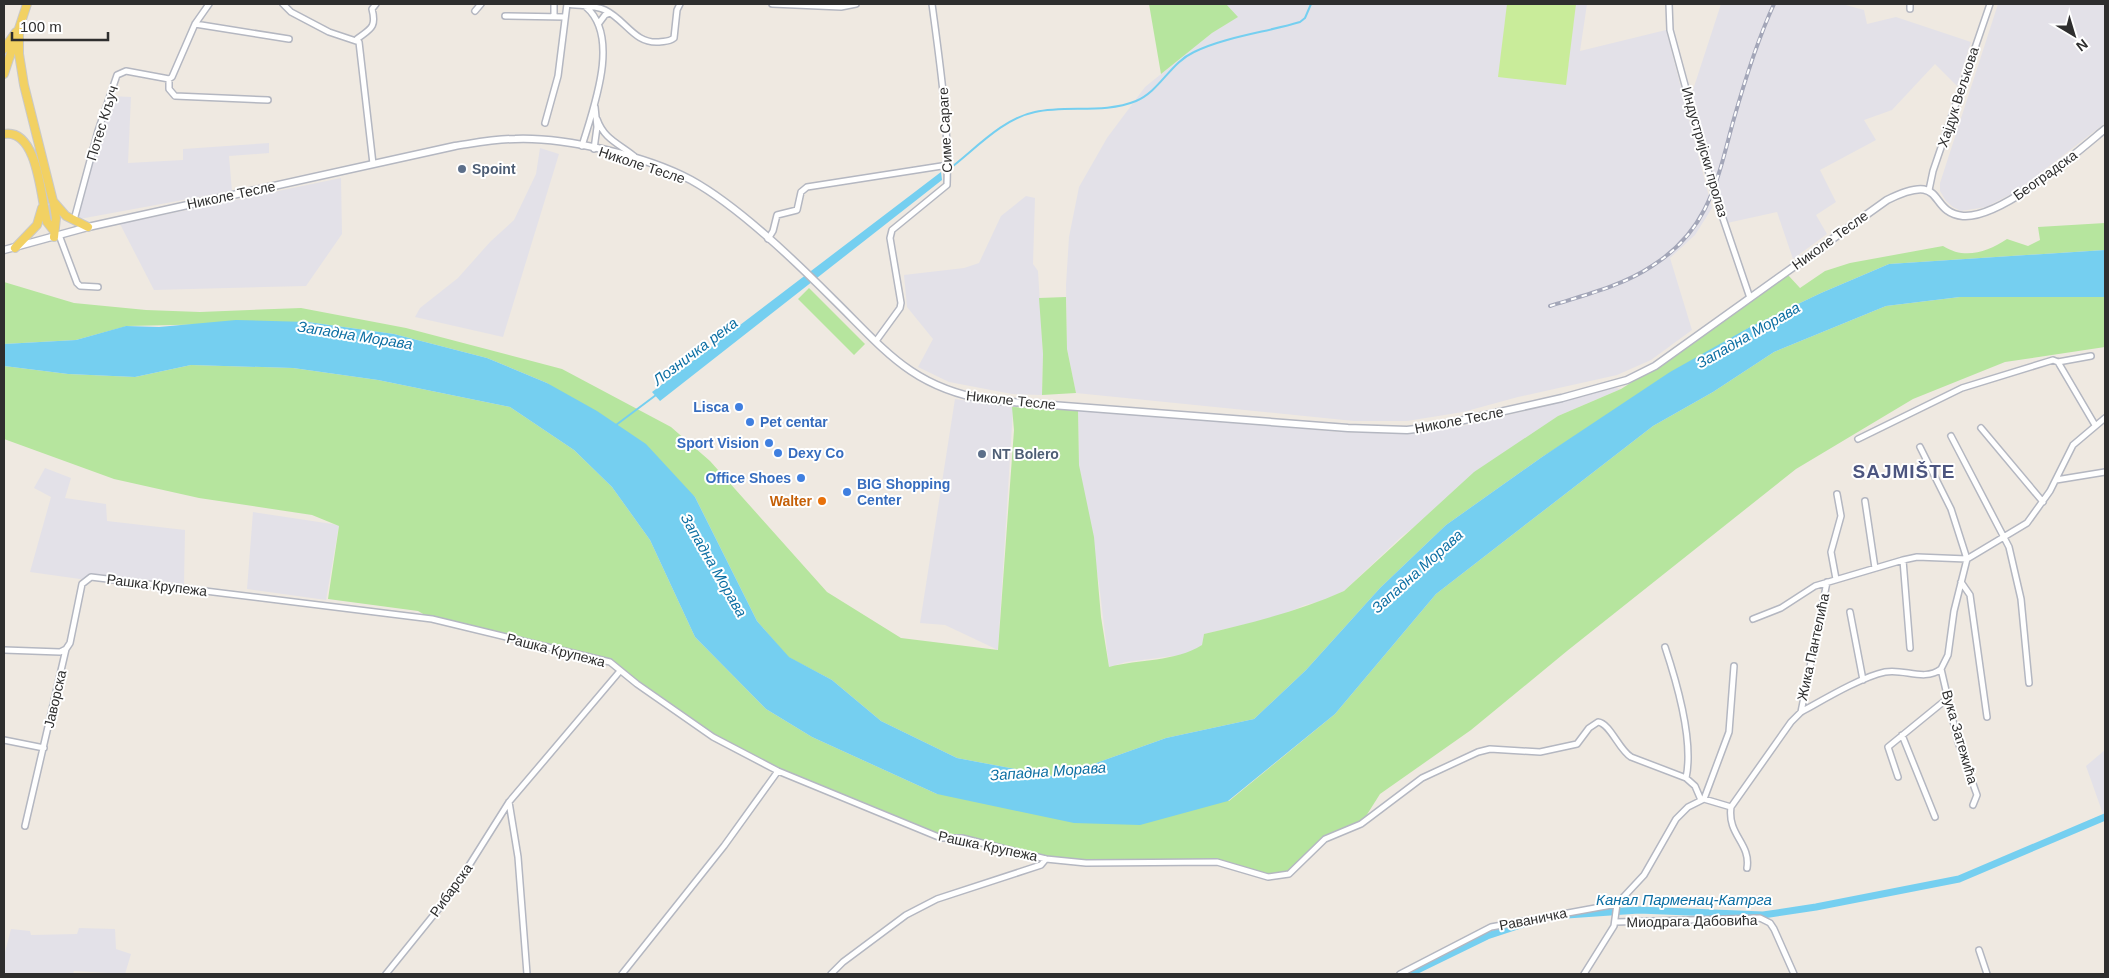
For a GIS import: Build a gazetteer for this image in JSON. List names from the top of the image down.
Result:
{
  "streets": {
    "street": [
      "Хајдук Вељкова",
      "Потес Кључ",
      "Симе Сараге",
      "Индустријски пролаз",
      "Николе Тесле",
      "Београдска",
      "Рашка Крупежа",
      "Жика Пантелића",
      "Јаворска",
      "Вука Затежића",
      "Рибарска",
      "Раваничка",
      "Миодрага Дабовића"
    ]
  },
  "crossings": [
    ["Хајдук Вељкова", "Николе Тесле"],
    ["Хајдук Вељкова", "Београдска"],
    ["Симе Сараге", "Николе Тесле"],
    ["Индустријски пролаз", "Николе Тесле"],
    ["Николе Тесле", "Београдска"],
    ["Рашка Крупежа", "Јаворска"],
    ["Рашка Крупежа", "Рибарска"]
  ],
  "districts": ["SAJMIŠTE"],
  "water": ["Западна Морава", "Лозничка река", "Канал Парменац-Катрга"],
  "places": [
    "Spoint",
    "Lisca",
    "Pet centar",
    "Sport Vision",
    "Dexy Co",
    "NT Bolero",
    "Office Shoes",
    "BIG Shopping Center",
    "Walter"
  ],
  "scale_bar": "100 m",
  "north": "bottom right"
}
